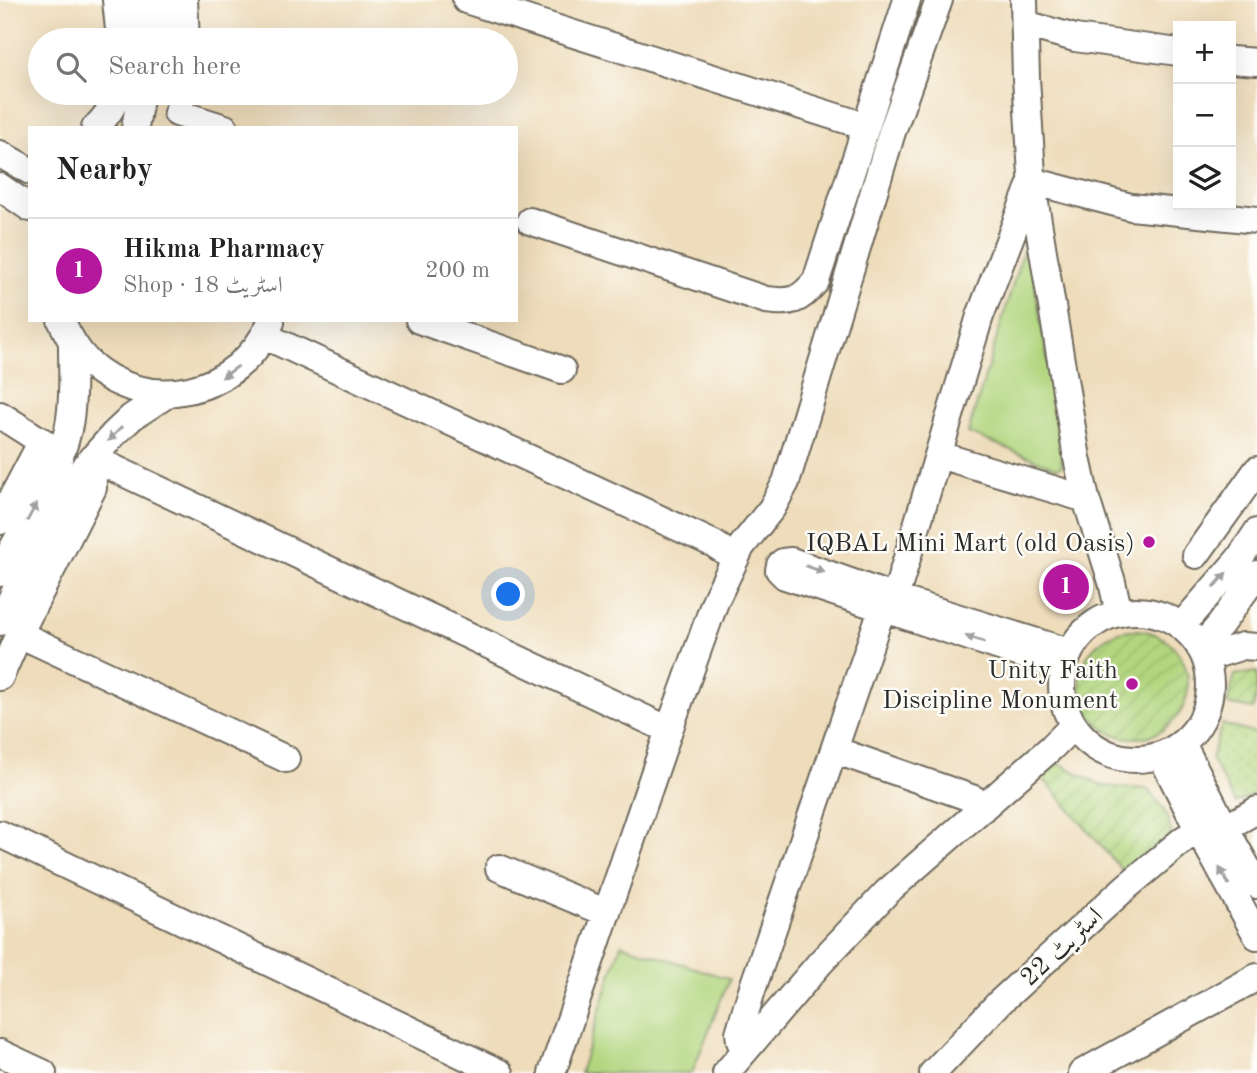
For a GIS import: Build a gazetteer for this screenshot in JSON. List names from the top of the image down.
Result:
{
  "streets": {
    "street": ["اسٹریٹ 22"]
  },
  "places": ["IQBAL Mini Mart (old Oasis)", "Unity Faith Discipline Monument"],
  "page": {
    "map_buttons": ["+", "−"],
    "search": "Search here",
    "heading": "Nearby",
    "list": [
      {
        "mark": "1",
        "name": "Hikma Pharmacy",
        "note": "Shop · اسٹریٹ 18",
        "value": "200 m"
      }
    ],
    "pins": "1"
  }
}
